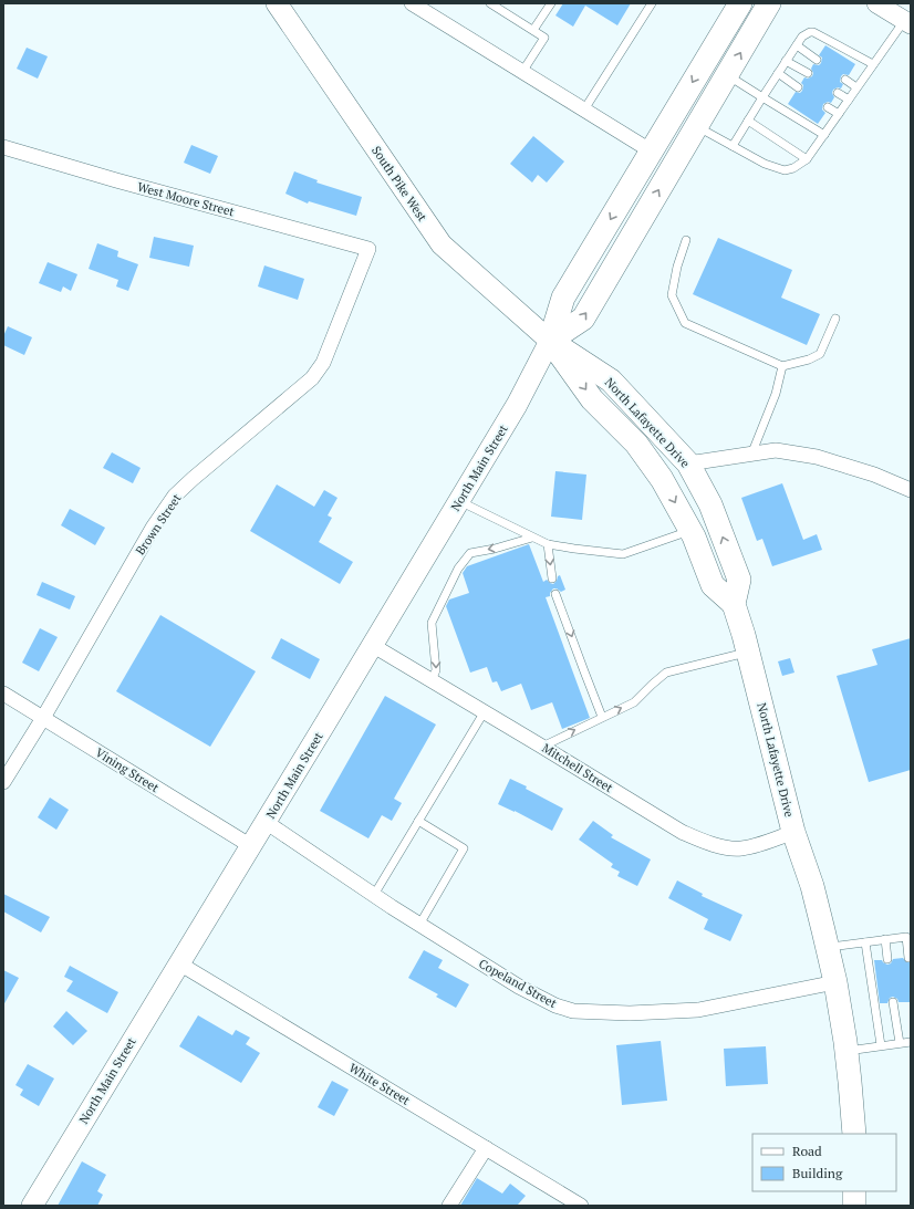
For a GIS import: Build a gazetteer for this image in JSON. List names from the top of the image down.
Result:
{
  "streets": {
    "main road": ["South Pike West", "North Lafayette Drive", "North Main Street"],
    "street": [
      "West Moore Street",
      "Brown Street",
      "Mitchell Street",
      "Vining Street",
      "Copeland Street",
      "White Street"
    ]
  },
  "crossings": [
    ["South Pike West", "North Lafayette Drive"],
    ["South Pike West", "North Main Street"],
    ["West Moore Street", "Brown Street"],
    ["North Lafayette Drive", "North Main Street"],
    ["North Lafayette Drive", "Mitchell Street"],
    ["North Lafayette Drive", "Copeland Street"],
    ["North Main Street", "Mitchell Street"],
    ["North Main Street", "Vining Street"],
    ["North Main Street", "Copeland Street"],
    ["North Main Street", "White Street"],
    ["Brown Street", "Vining Street"]
  ],
  "legend": ["Road", "Building"]
}
